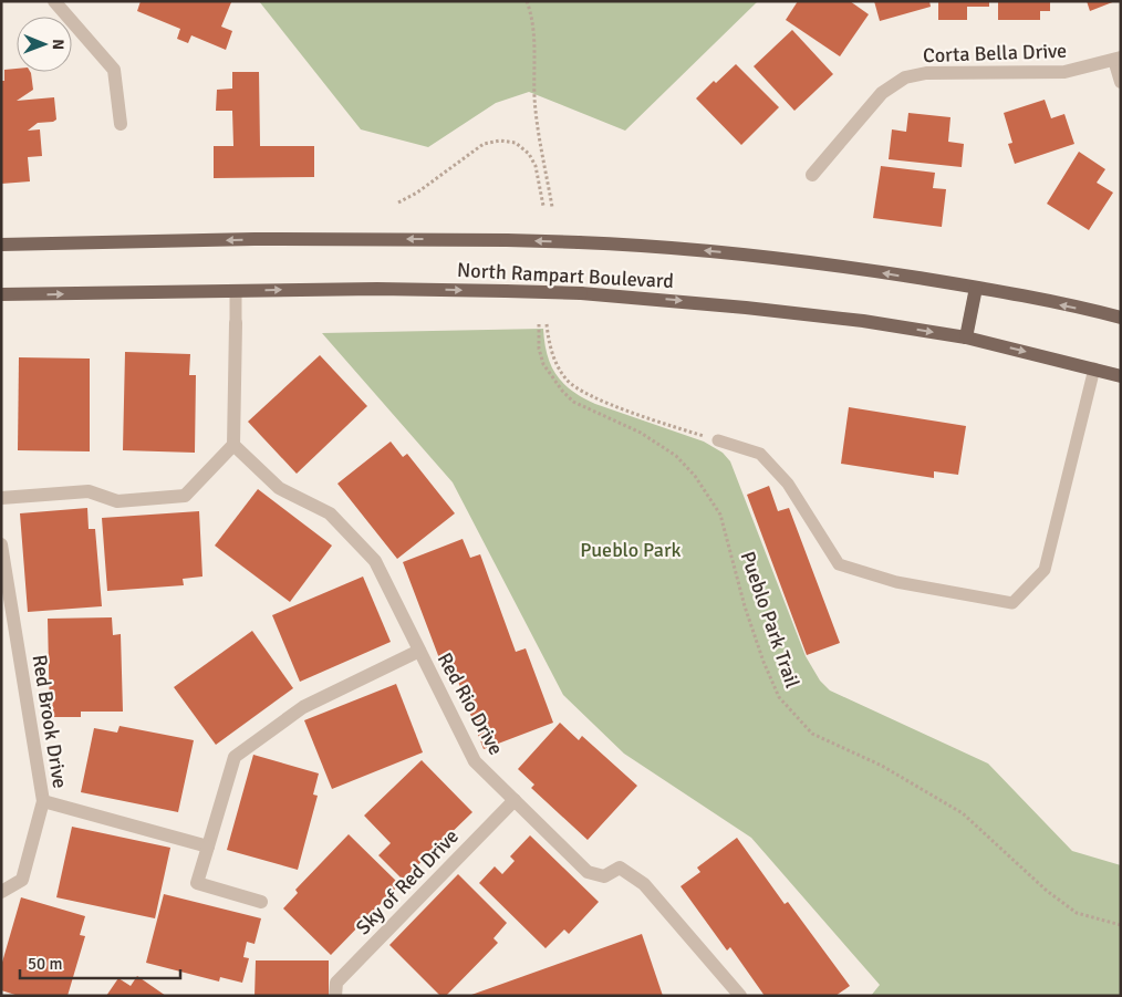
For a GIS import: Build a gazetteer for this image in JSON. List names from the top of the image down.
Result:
{
  "streets": {
    "main road": ["North Rampart Boulevard"],
    "street": [
      "Corta Bella Drive",
      "Red Rio Drive",
      "Red Brook Drive",
      "Sky of Red Drive"
    ],
    "path": ["Pueblo Park Trail"]
  },
  "crossings": [
    ["Red Rio Drive", "Sky of Red Drive"]
  ],
  "parks": ["Pueblo Park"],
  "scale_bar": "50 m",
  "north": "right"
}
